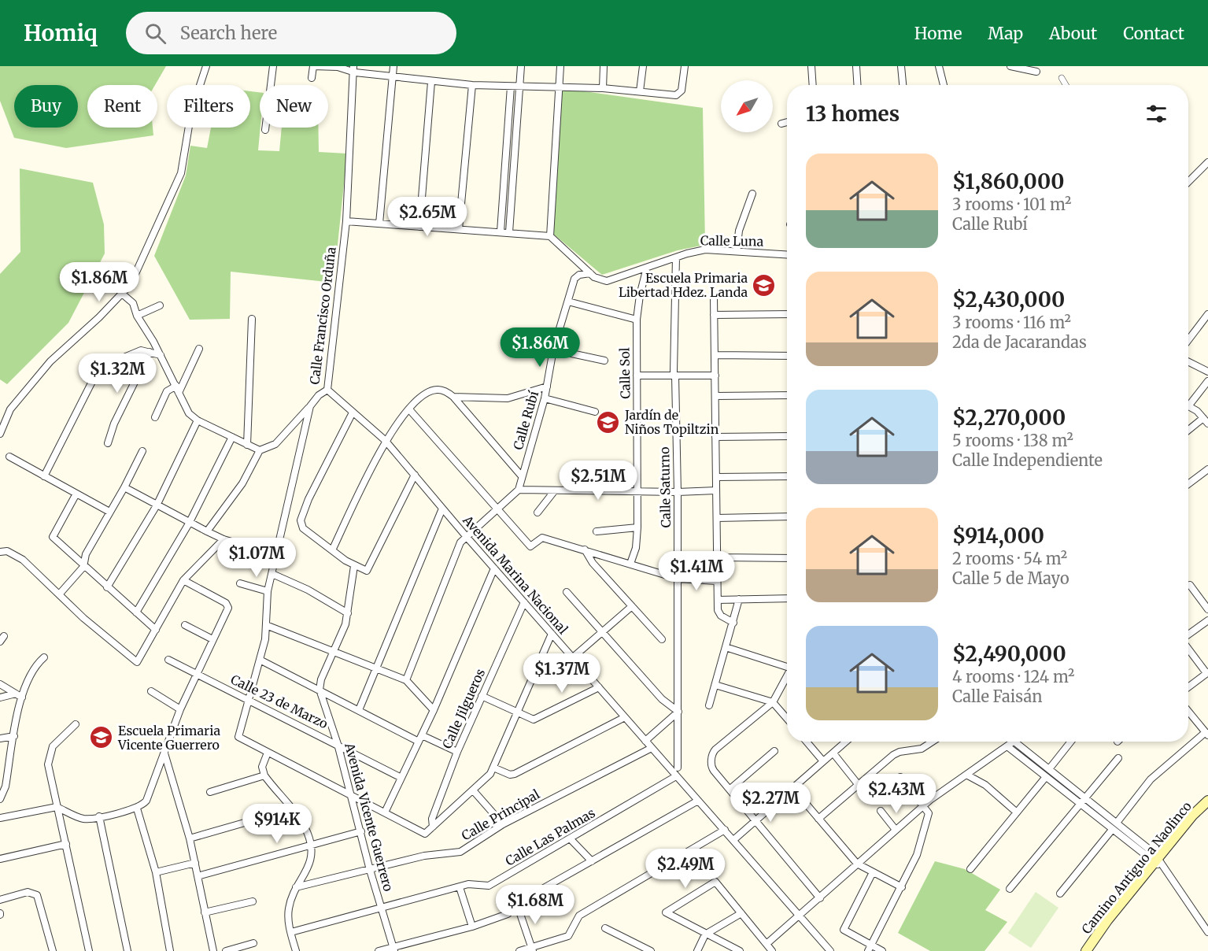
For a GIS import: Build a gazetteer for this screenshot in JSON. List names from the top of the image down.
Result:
{
  "streets": {
    "main road": ["Camino Antiguo a Naolinco"],
    "street": [
      "Calle Luna",
      "Calle Francisco Orduña",
      "Calle Sol",
      "Calle Rubí",
      "Calle Saturno",
      "Avenida Marina Nacional",
      "Calle 23 de Marzo",
      "Calle Jilgueros",
      "Calle Principal",
      "Avenida Vicente Guerrero",
      "Calle Las Palmas"
    ]
  },
  "crossings": [
    ["Calle Luna", "Calle Sol"],
    ["Calle Luna", "Calle Rubí"],
    ["Calle Luna", "Calle Saturno"],
    ["Calle Francisco Orduña", "Avenida Marina Nacional"],
    ["Avenida Marina Nacional", "Calle Jilgueros"],
    ["Avenida Marina Nacional", "Calle Principal"],
    ["Avenida Marina Nacional", "Calle Las Palmas"],
    ["Calle 23 de Marzo", "Avenida Vicente Guerrero"],
    ["Calle Principal", "Avenida Vicente Guerrero"],
    ["Avenida Vicente Guerrero", "Calle Las Palmas"]
  ],
  "places": {
    "school or university": ["Escuela Primaria Libertad Hdez. Landa", "Jardín de Niños Topiltzin", "Escuela Primaria Vicente Guerrero"]
  },
  "north": "bottom left",
  "page": {
    "header": "Homiq",
    "search": "Search here",
    "nav": [
      "Home",
      "Map",
      "About",
      "Contact"
    ],
    "chip": [
      "Buy",
      "Rent",
      "Filters",
      "New"
    ],
    "heading": "13 homes",
    "list": [
      {
        "name": "$1,860,000",
        "note": "3 rooms · 101 m² · Calle Rubí"
      },
      {
        "name": "$2,430,000",
        "note": "3 rooms · 116 m² · 2da de Jacarandas"
      },
      {
        "name": "$2,270,000",
        "note": "5 rooms · 138 m² · Calle Independiente"
      },
      {
        "name": "$914,000",
        "note": "2 rooms · 54 m² · Calle 5 de Mayo"
      },
      {
        "name": "$2,490,000",
        "note": "4 rooms · 124 m² · Calle Faisán"
      }
    ],
    "price": [
      "$2.65M",
      "$1.86M",
      "$1.86M",
      "$1.32M",
      "$2.51M",
      "$1.07M",
      "$1.41M",
      "$1.37M",
      "$2.43M",
      "$2.27M",
      "$914K",
      "$2.49M",
      "$1.68M"
    ]
  }
}
